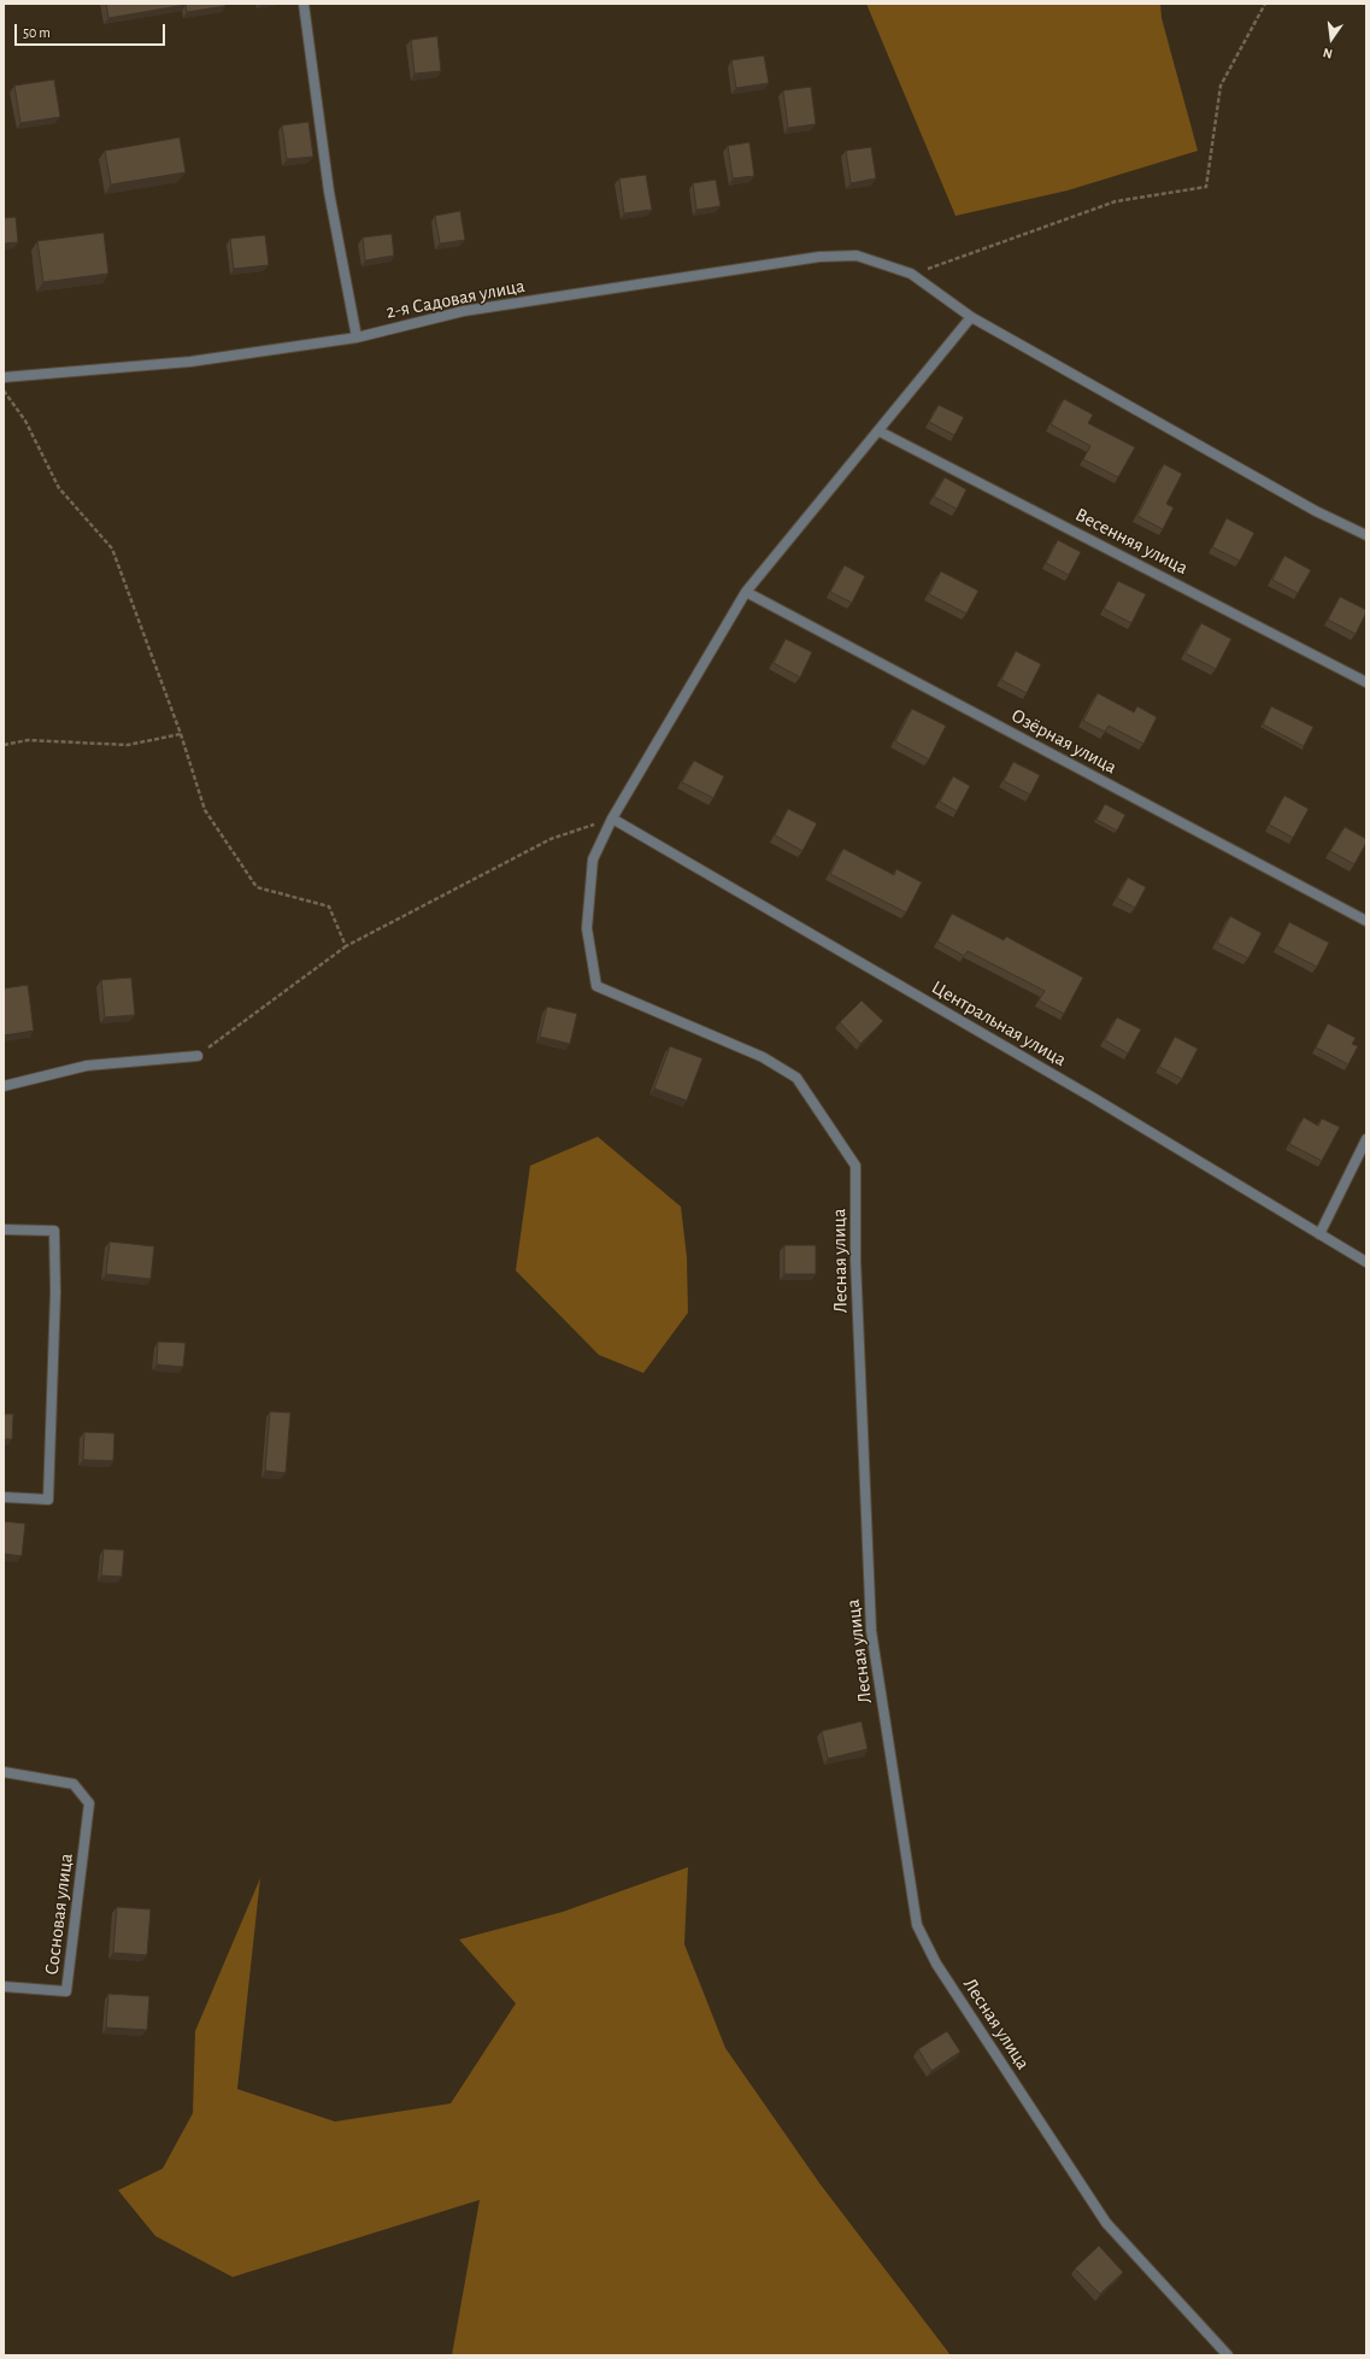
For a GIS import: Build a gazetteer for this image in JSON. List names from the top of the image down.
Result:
{
  "streets": {
    "street": [
      "2-я Садовая улица",
      "Весенняя улица",
      "Озёрная улица",
      "Центральная улица",
      "Лесная улица",
      "Сосновая улица"
    ]
  },
  "crossings": [
    ["Центральная улица", "Лесная улица"]
  ],
  "scale_bar": "50 m",
  "north": "bottom"
}
